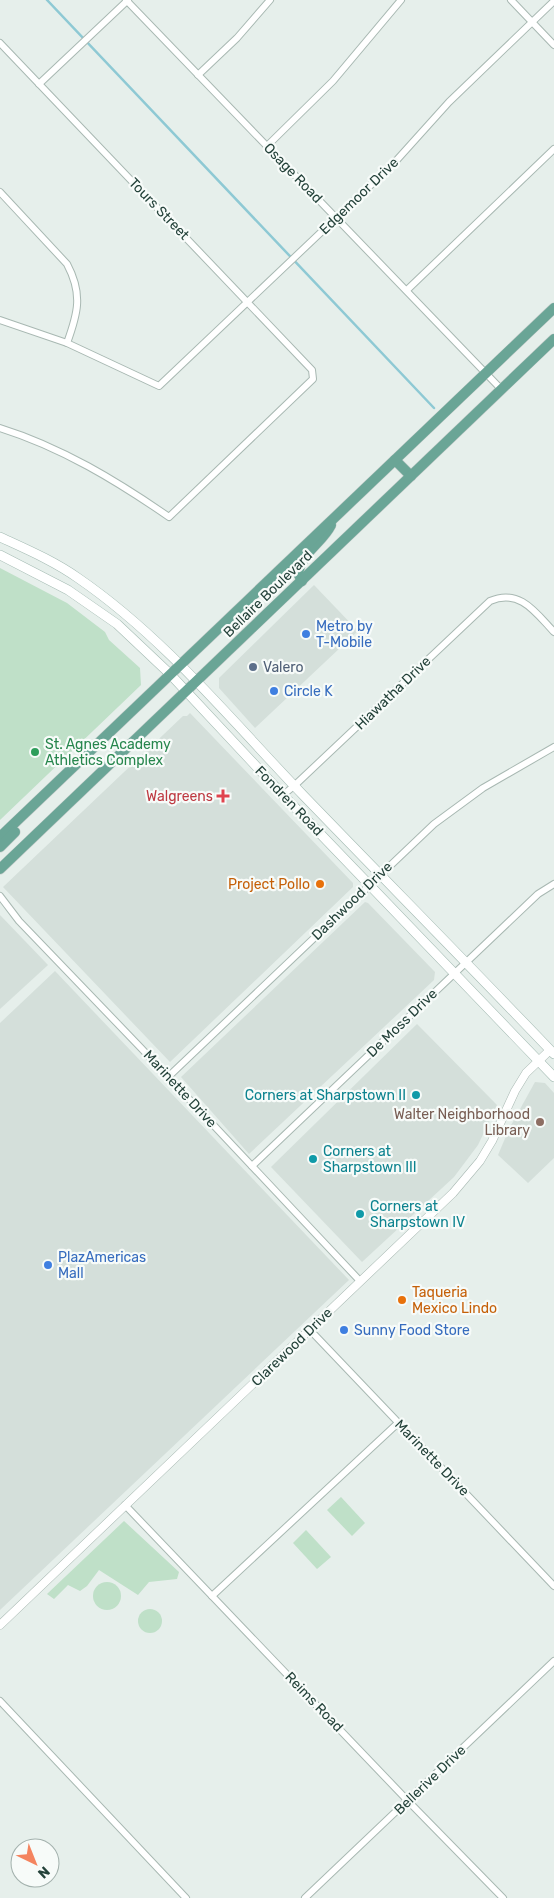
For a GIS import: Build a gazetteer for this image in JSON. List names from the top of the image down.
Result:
{
  "streets": {
    "main road": ["Bellaire Boulevard", "Fondren Road"],
    "street": [
      "Osage Road",
      "Edgemoor Drive",
      "Tours Street",
      "Hiawatha Drive",
      "Dashwood Drive",
      "De Moss Drive",
      "Marinette Drive",
      "Clarewood Drive",
      "Reims Road",
      "Bellerive Drive"
    ]
  },
  "crossings": [
    ["Osage Road", "Edgemoor Drive"],
    ["Osage Road", "Bellaire Boulevard"],
    ["Edgemoor Drive", "Tours Street"],
    ["Bellaire Boulevard", "Fondren Road"],
    ["Hiawatha Drive", "Fondren Road"],
    ["Fondren Road", "Dashwood Drive"],
    ["Fondren Road", "De Moss Drive"],
    ["Fondren Road", "Clarewood Drive"],
    ["Dashwood Drive", "Marinette Drive"],
    ["De Moss Drive", "Marinette Drive"],
    ["Marinette Drive", "Clarewood Drive"],
    ["Clarewood Drive", "Reims Road"],
    ["Reims Road", "Bellerive Drive"]
  ],
  "places": {
    "other": [
      "Metro by T-Mobile",
      "Valero",
      "Circle K",
      "St. Agnes Academy Athletics Complex",
      "Project Pollo",
      "Corners at Sharpstown II",
      "Walter Neighborhood Library",
      "Corners at Sharpstown III",
      "Corners at Sharpstown IV",
      "PlazAmericas Mall",
      "Taqueria Mexico Lindo",
      "Sunny Food Store"
    ],
    "health": ["Walgreens"]
  },
  "north": "bottom right"
}
